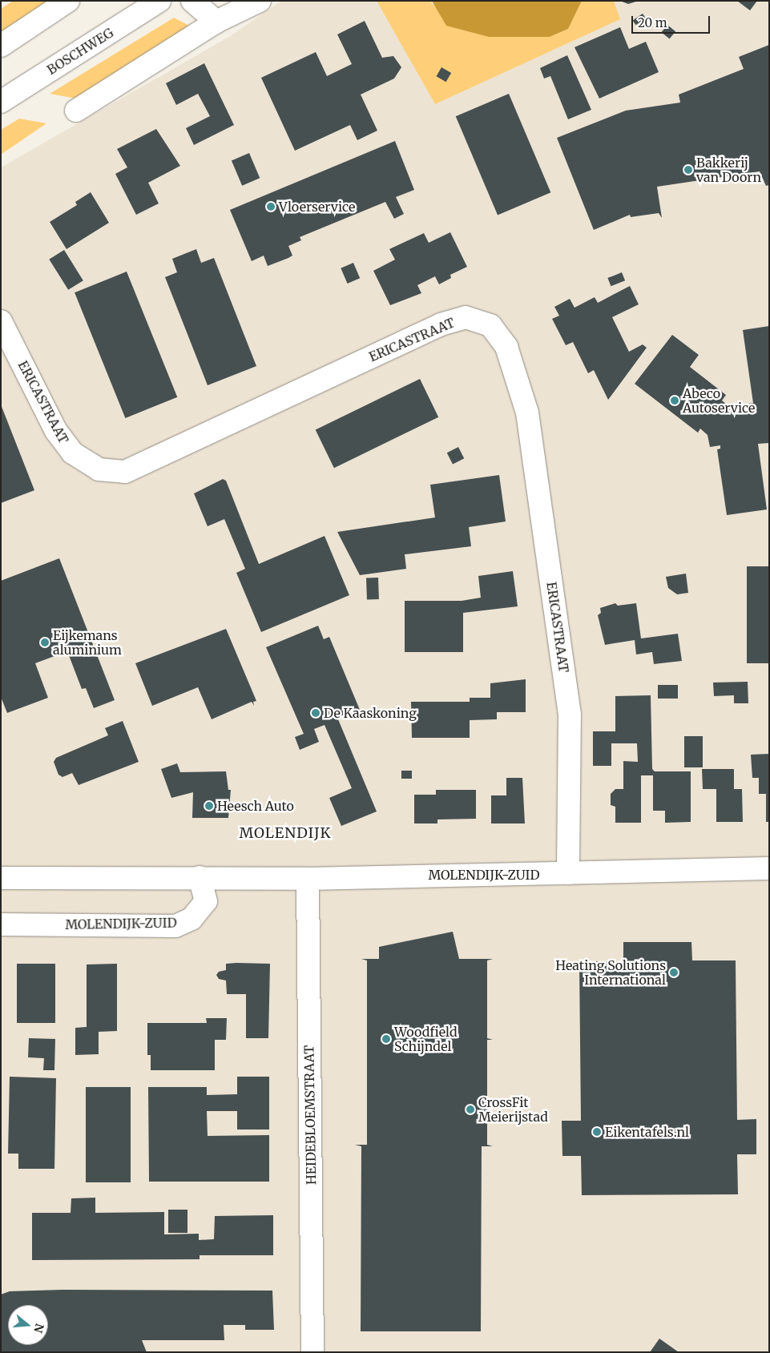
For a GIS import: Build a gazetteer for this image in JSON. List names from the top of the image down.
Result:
{
  "streets": {
    "street": [
      "BOSCHWEG",
      "ERICASTRAAT",
      "MOLENDIJK-ZUID",
      "HEIDEBLOEMSTRAAT"
    ]
  },
  "crossings": [
    ["ERICASTRAAT", "MOLENDIJK-ZUID"],
    ["MOLENDIJK-ZUID", "HEIDEBLOEMSTRAAT"]
  ],
  "districts": ["MOLENDIJK"],
  "places": [
    "Bakkerij van Doorn",
    "Vloerservice",
    "Abeco Autoservice",
    "Eijkemans aluminium",
    "De Kaaskoning",
    "Heesch Auto",
    "Heating Solutions International",
    "Woodfield Schijndel",
    "CrossFit Meierijstad",
    "Eikentafels.nl"
  ],
  "scale_bar": "20 m",
  "north": "right"
}
